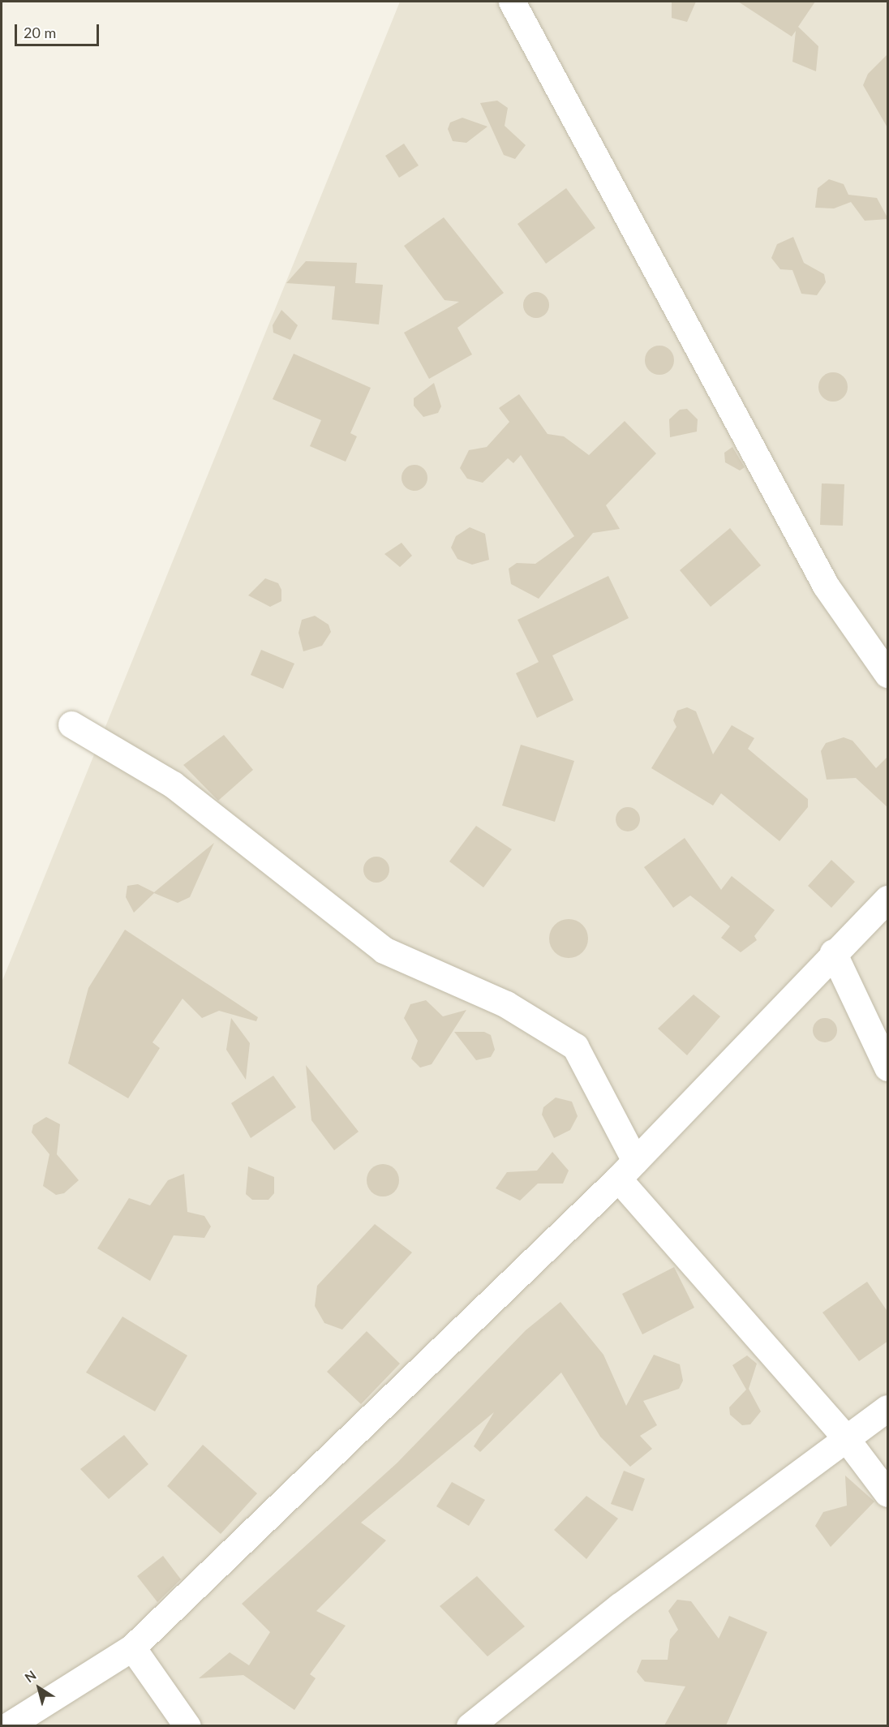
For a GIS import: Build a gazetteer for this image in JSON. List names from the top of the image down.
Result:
{
  "scale_bar": "20 m",
  "north": "top left"
}
